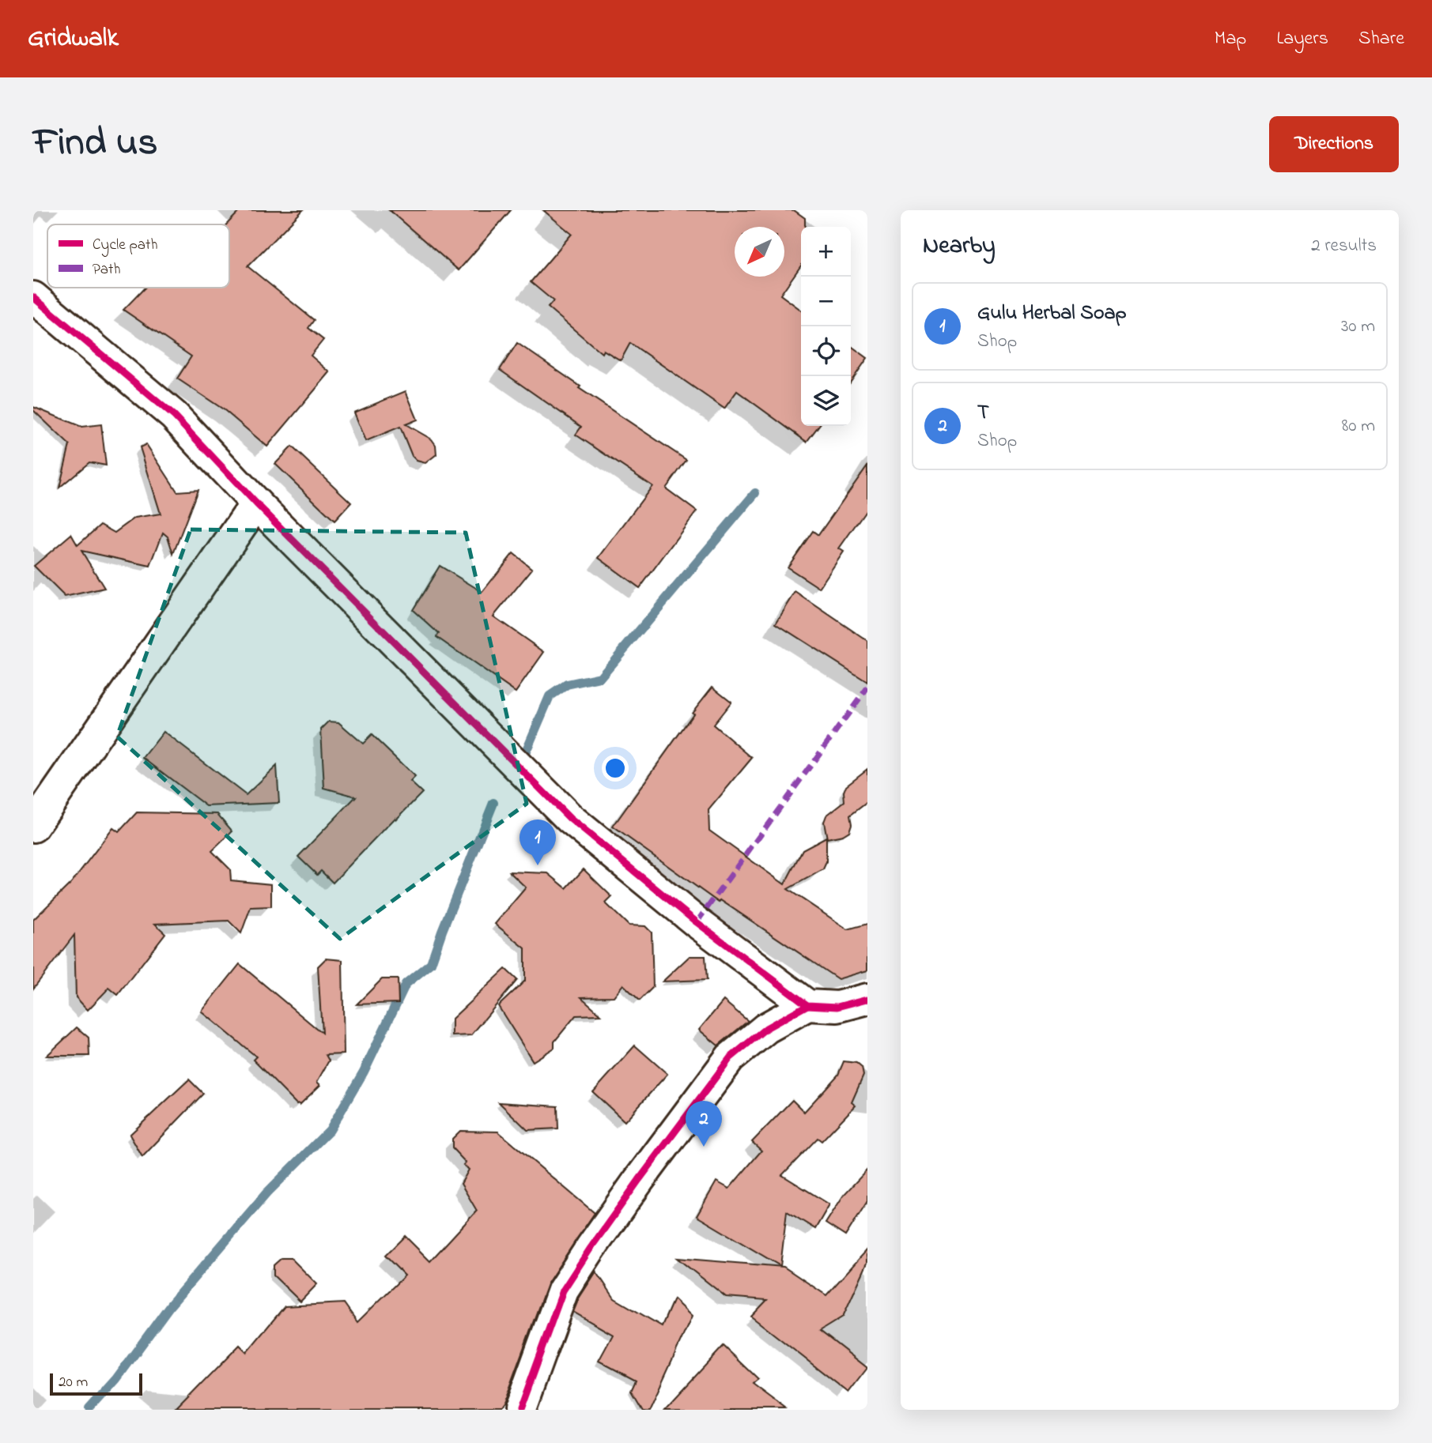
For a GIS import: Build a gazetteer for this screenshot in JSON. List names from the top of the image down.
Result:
{
  "legend": ["Cycle path", "Path"],
  "scale_bar": "20 m",
  "north": "bottom left",
  "page": {
    "header": "Gridwalk",
    "nav": ["Map", "Layers", "Share"],
    "title": "Find us",
    "buttons": "Directions",
    "heading": ["Nearby", "2 results"],
    "map_buttons": ["+", "−"],
    "list": [
      {
        "mark": "1",
        "name": "Gulu Herbal Soap",
        "note": "Shop",
        "value": "30 m"
      },
      {
        "mark": "2",
        "name": "T",
        "note": "Shop",
        "value": "80 m"
      }
    ],
    "pins": ["1", "2"],
    "scale": "20 m"
  }
}
